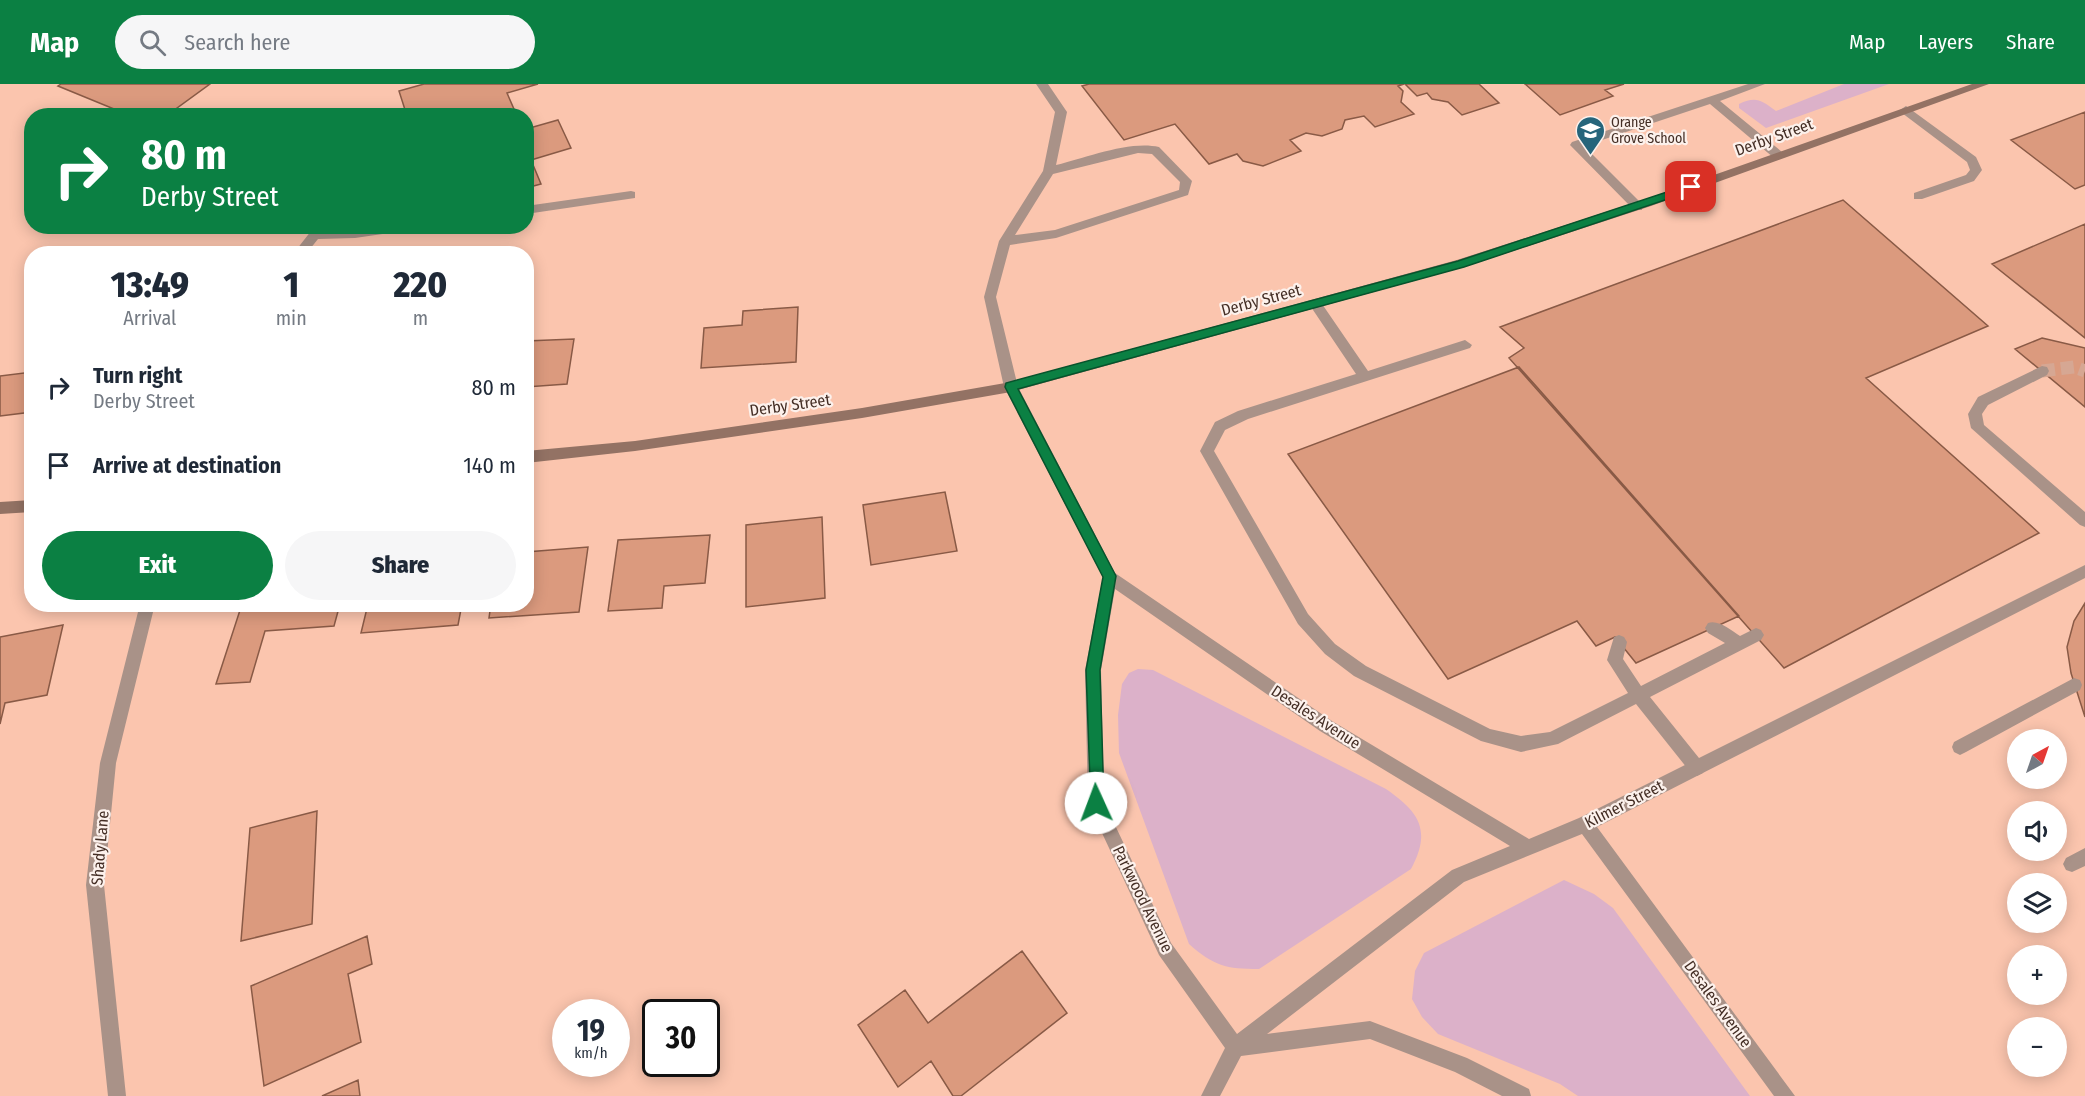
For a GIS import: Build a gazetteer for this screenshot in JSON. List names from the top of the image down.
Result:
{
  "streets": {
    "street": [
      "Derby Street",
      "Desales Avenue",
      "Kilmer Street",
      "Shady Lane",
      "Parkwood Avenue"
    ]
  },
  "crossings": [
    ["Desales Avenue", "Kilmer Street"],
    ["Desales Avenue", "Parkwood Avenue"],
    ["Kilmer Street", "Parkwood Avenue"]
  ],
  "places": {
    "school or university": ["Orange Grove School"]
  },
  "north": "top right",
  "page": {
    "header": "Map",
    "search": "Search here",
    "nav": ["Map", "Layers", "Share"],
    "turn": ["80 m", "Derby Street"],
    "eta": [
      "13:49",
      "Arrival",
      "1",
      "min",
      "220",
      "m"
    ],
    "list": [
      {
        "name": "Turn right",
        "note": "Derby Street",
        "value": "80 m"
      },
      {
        "name": "Arrive at destination",
        "value": "140 m"
      }
    ],
    "buttons": ["Exit", "Share"],
    "map_buttons": ["+", "−"],
    "speed": "19 km/h",
    "limit": "30"
  }
}
